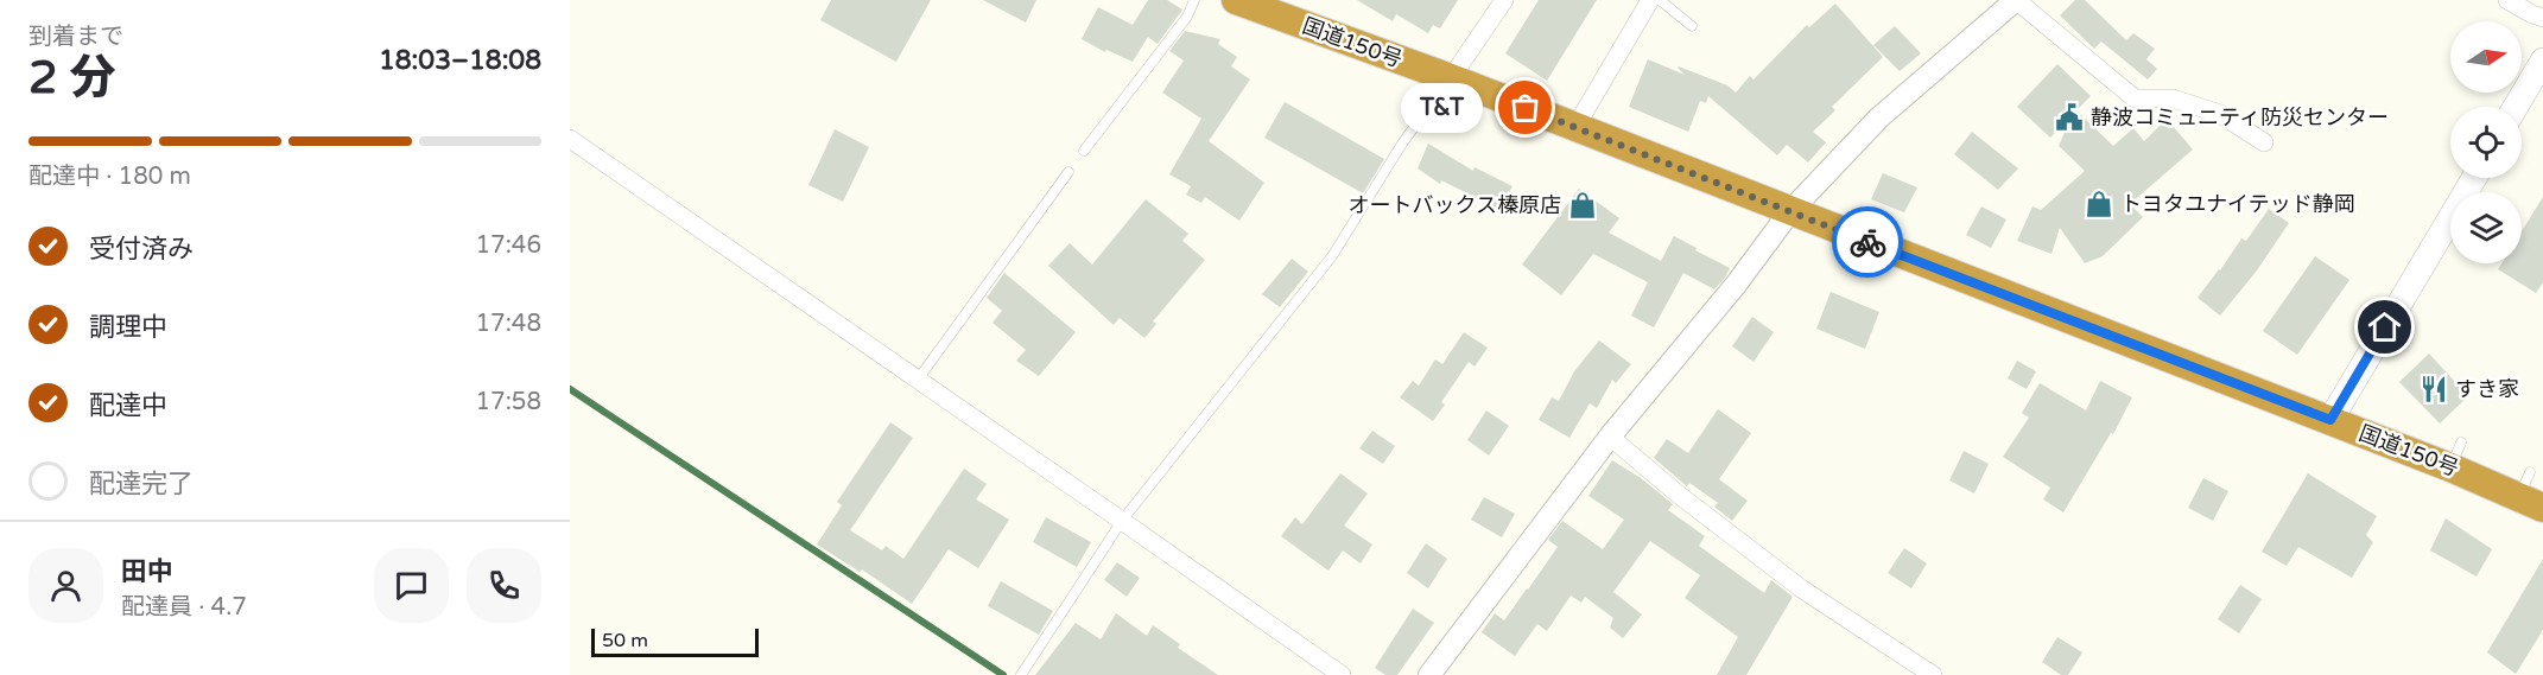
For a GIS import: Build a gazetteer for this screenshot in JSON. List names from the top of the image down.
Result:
{
  "streets": {
    "highway": ["国道150号"]
  },
  "places": {
    "other": ["T&T"],
    "public building": ["静波コミュニティ防災センター"],
    "shop": ["トヨタユナイテッド静岡", "オートバックス榛原店"],
    "restaurant": ["すき家"]
  },
  "scale_bar": "50 m",
  "north": "right",
  "page": {
    "heading": ["2 分", "到着まで", "18:03–18:08"],
    "panel": ["田中", "配達員 · 4.7"],
    "bubble": "T&T",
    "bar": "配達中 · 180 m",
    "list": [
      ["受付済み", "17:46"],
      ["調理中", "17:48"],
      ["配達中", "17:58"],
      "配達完了"
    ],
    "scale": "50 m"
  }
}
